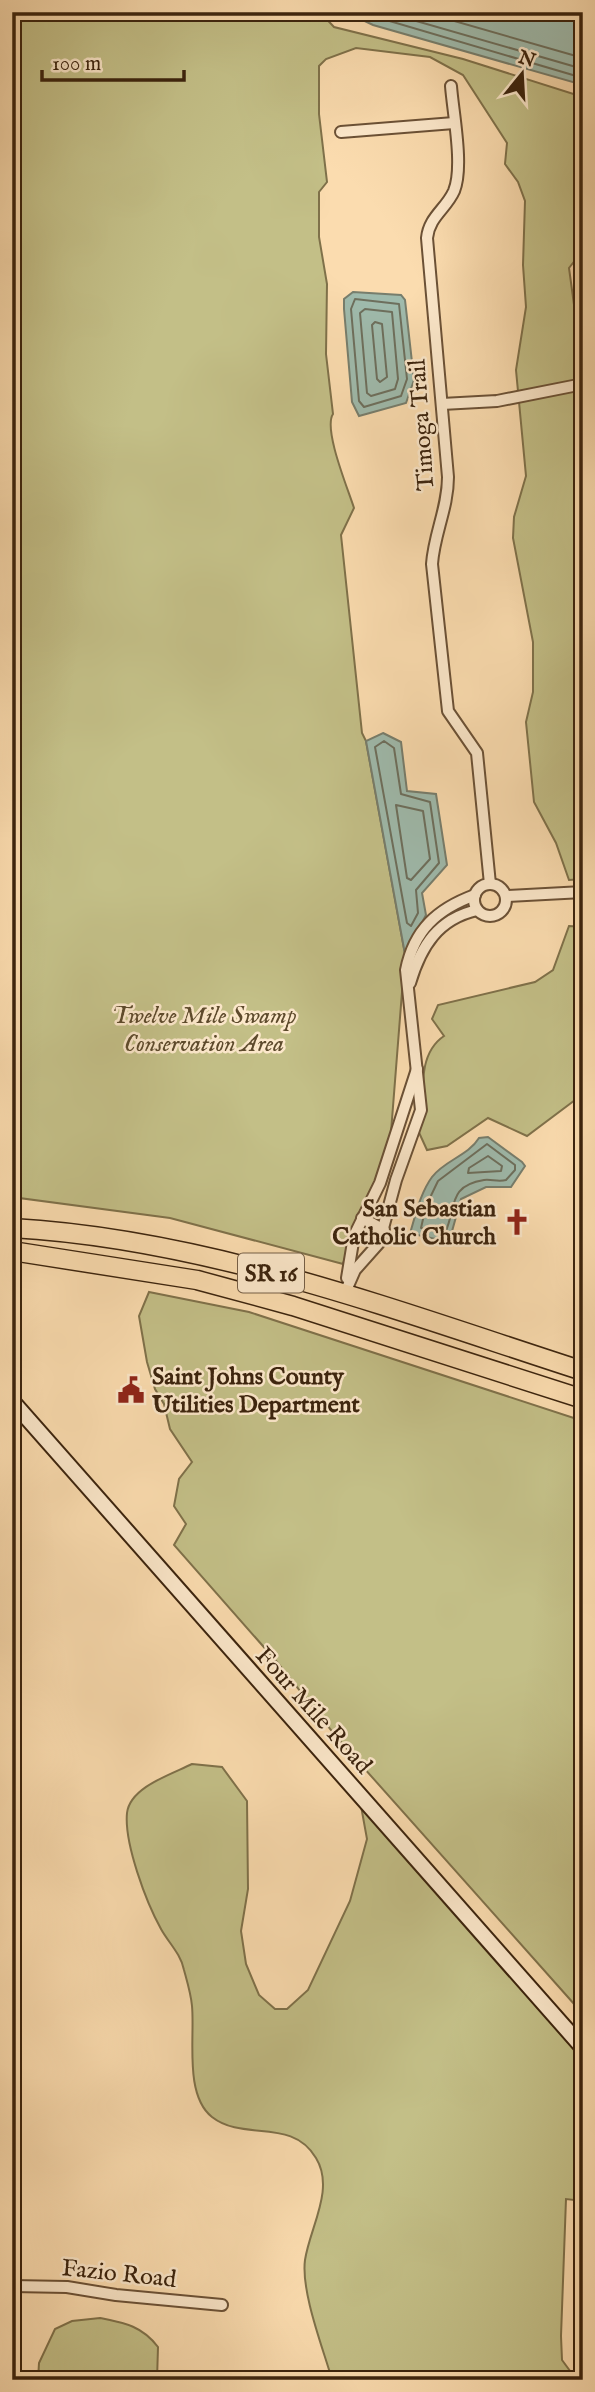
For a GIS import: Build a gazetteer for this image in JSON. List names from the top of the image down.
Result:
{
  "streets": {
    "highway": ["SR 16"],
    "main road": ["Four Mile Road"],
    "street": ["Timoga Trail", "Fazio Road"]
  },
  "parks": ["Twelve Mile Swamp Conservation Area"],
  "places": {
    "church": ["San Sebastian Catholic Church"],
    "public building": ["Saint Johns County Utilities Department"]
  },
  "scale_bar": "100 m",
  "north": "top"
}
